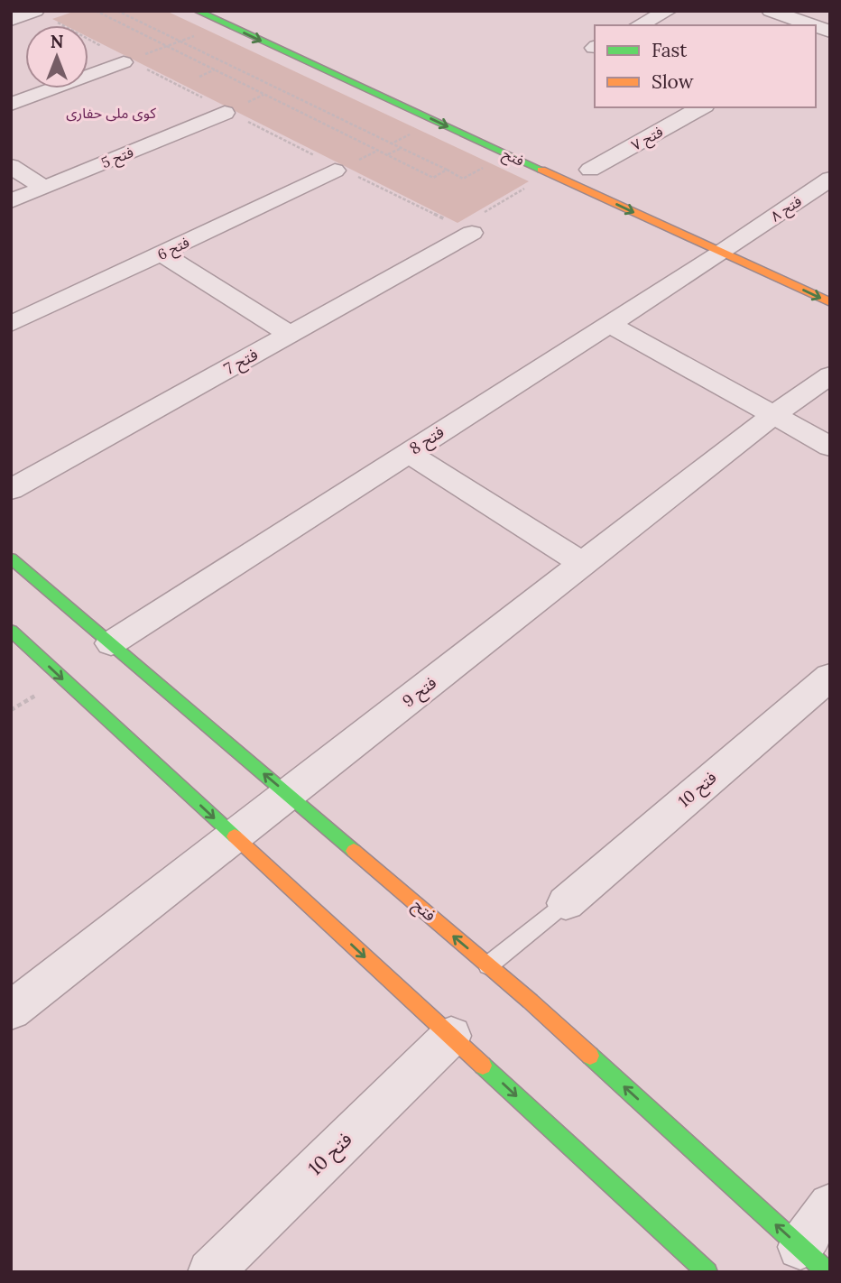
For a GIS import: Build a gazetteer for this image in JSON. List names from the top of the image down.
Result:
{
  "streets": {
    "street": [
      "فتح ۷",
      "فتح 5",
      "فتح",
      "فتح ۸",
      "فتح 6",
      "فتح 7",
      "فتح 8",
      "فتح 9",
      "فتح 10"
    ]
  },
  "crossings": [
    ["فتح", "فتح ۸"],
    ["فتح", "فتح 8"],
    ["فتح", "فتح 9"],
    ["فتح ۸", "فتح 8"]
  ],
  "districts": ["کوی ملی حفاری"],
  "legend": ["Fast", "Slow"],
  "north": "top"
}
